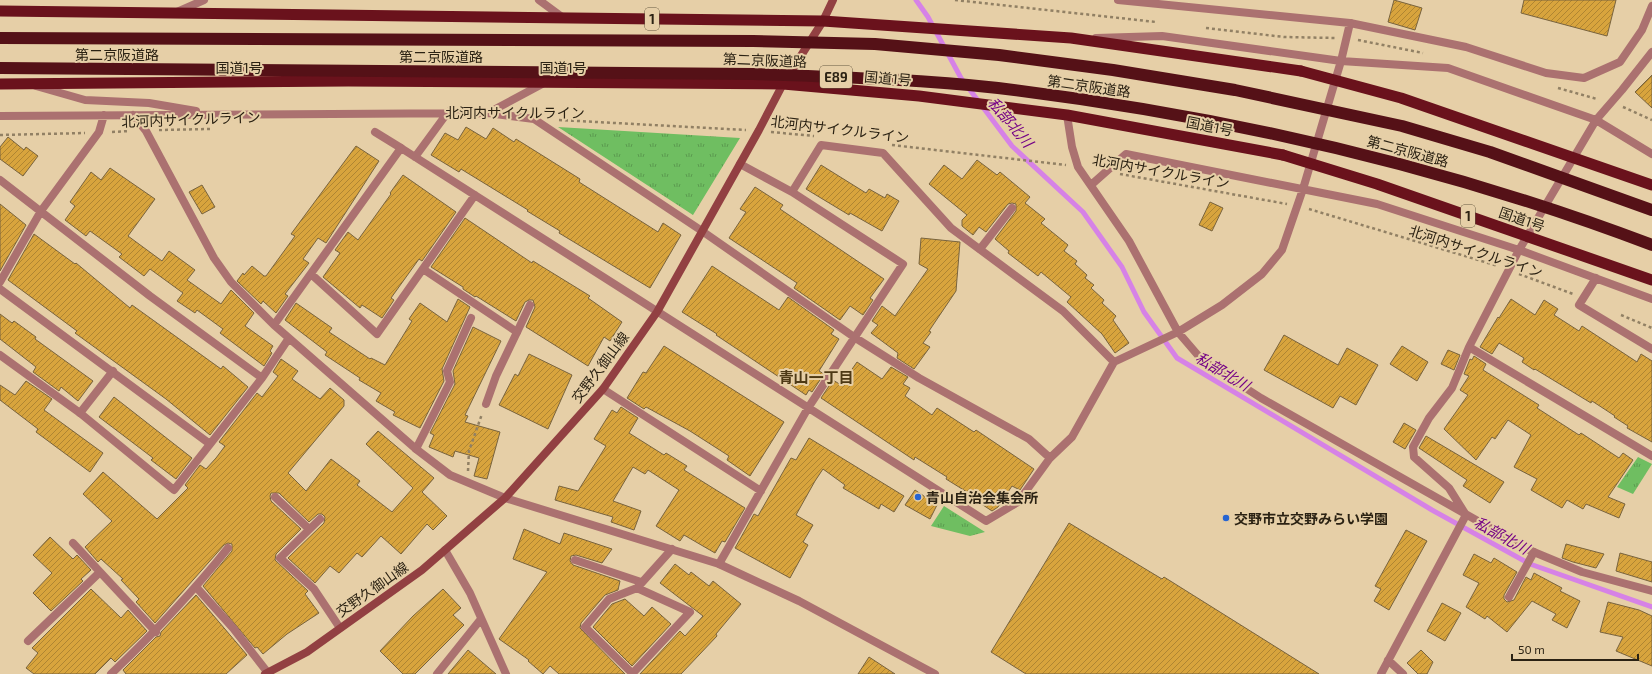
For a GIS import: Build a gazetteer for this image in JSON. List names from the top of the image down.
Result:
{
  "streets": {
    "highway": [
      "1",
      "第二京阪道路",
      "国道1号",
      "E89"
    ],
    "main road": ["交野久御山線"],
    "path": ["北河内サイクルライン"]
  },
  "crossings": [
    ["1", "交野久御山線"],
    ["国道1号", "交野久御山線"],
    ["北河内サイクルライン", "交野久御山線"]
  ],
  "districts": ["青山一丁目"],
  "water": ["私部北川"],
  "places": ["青山自治会集会所", "交野市立交野みらい学園"],
  "scale_bar": "50 m"
}
